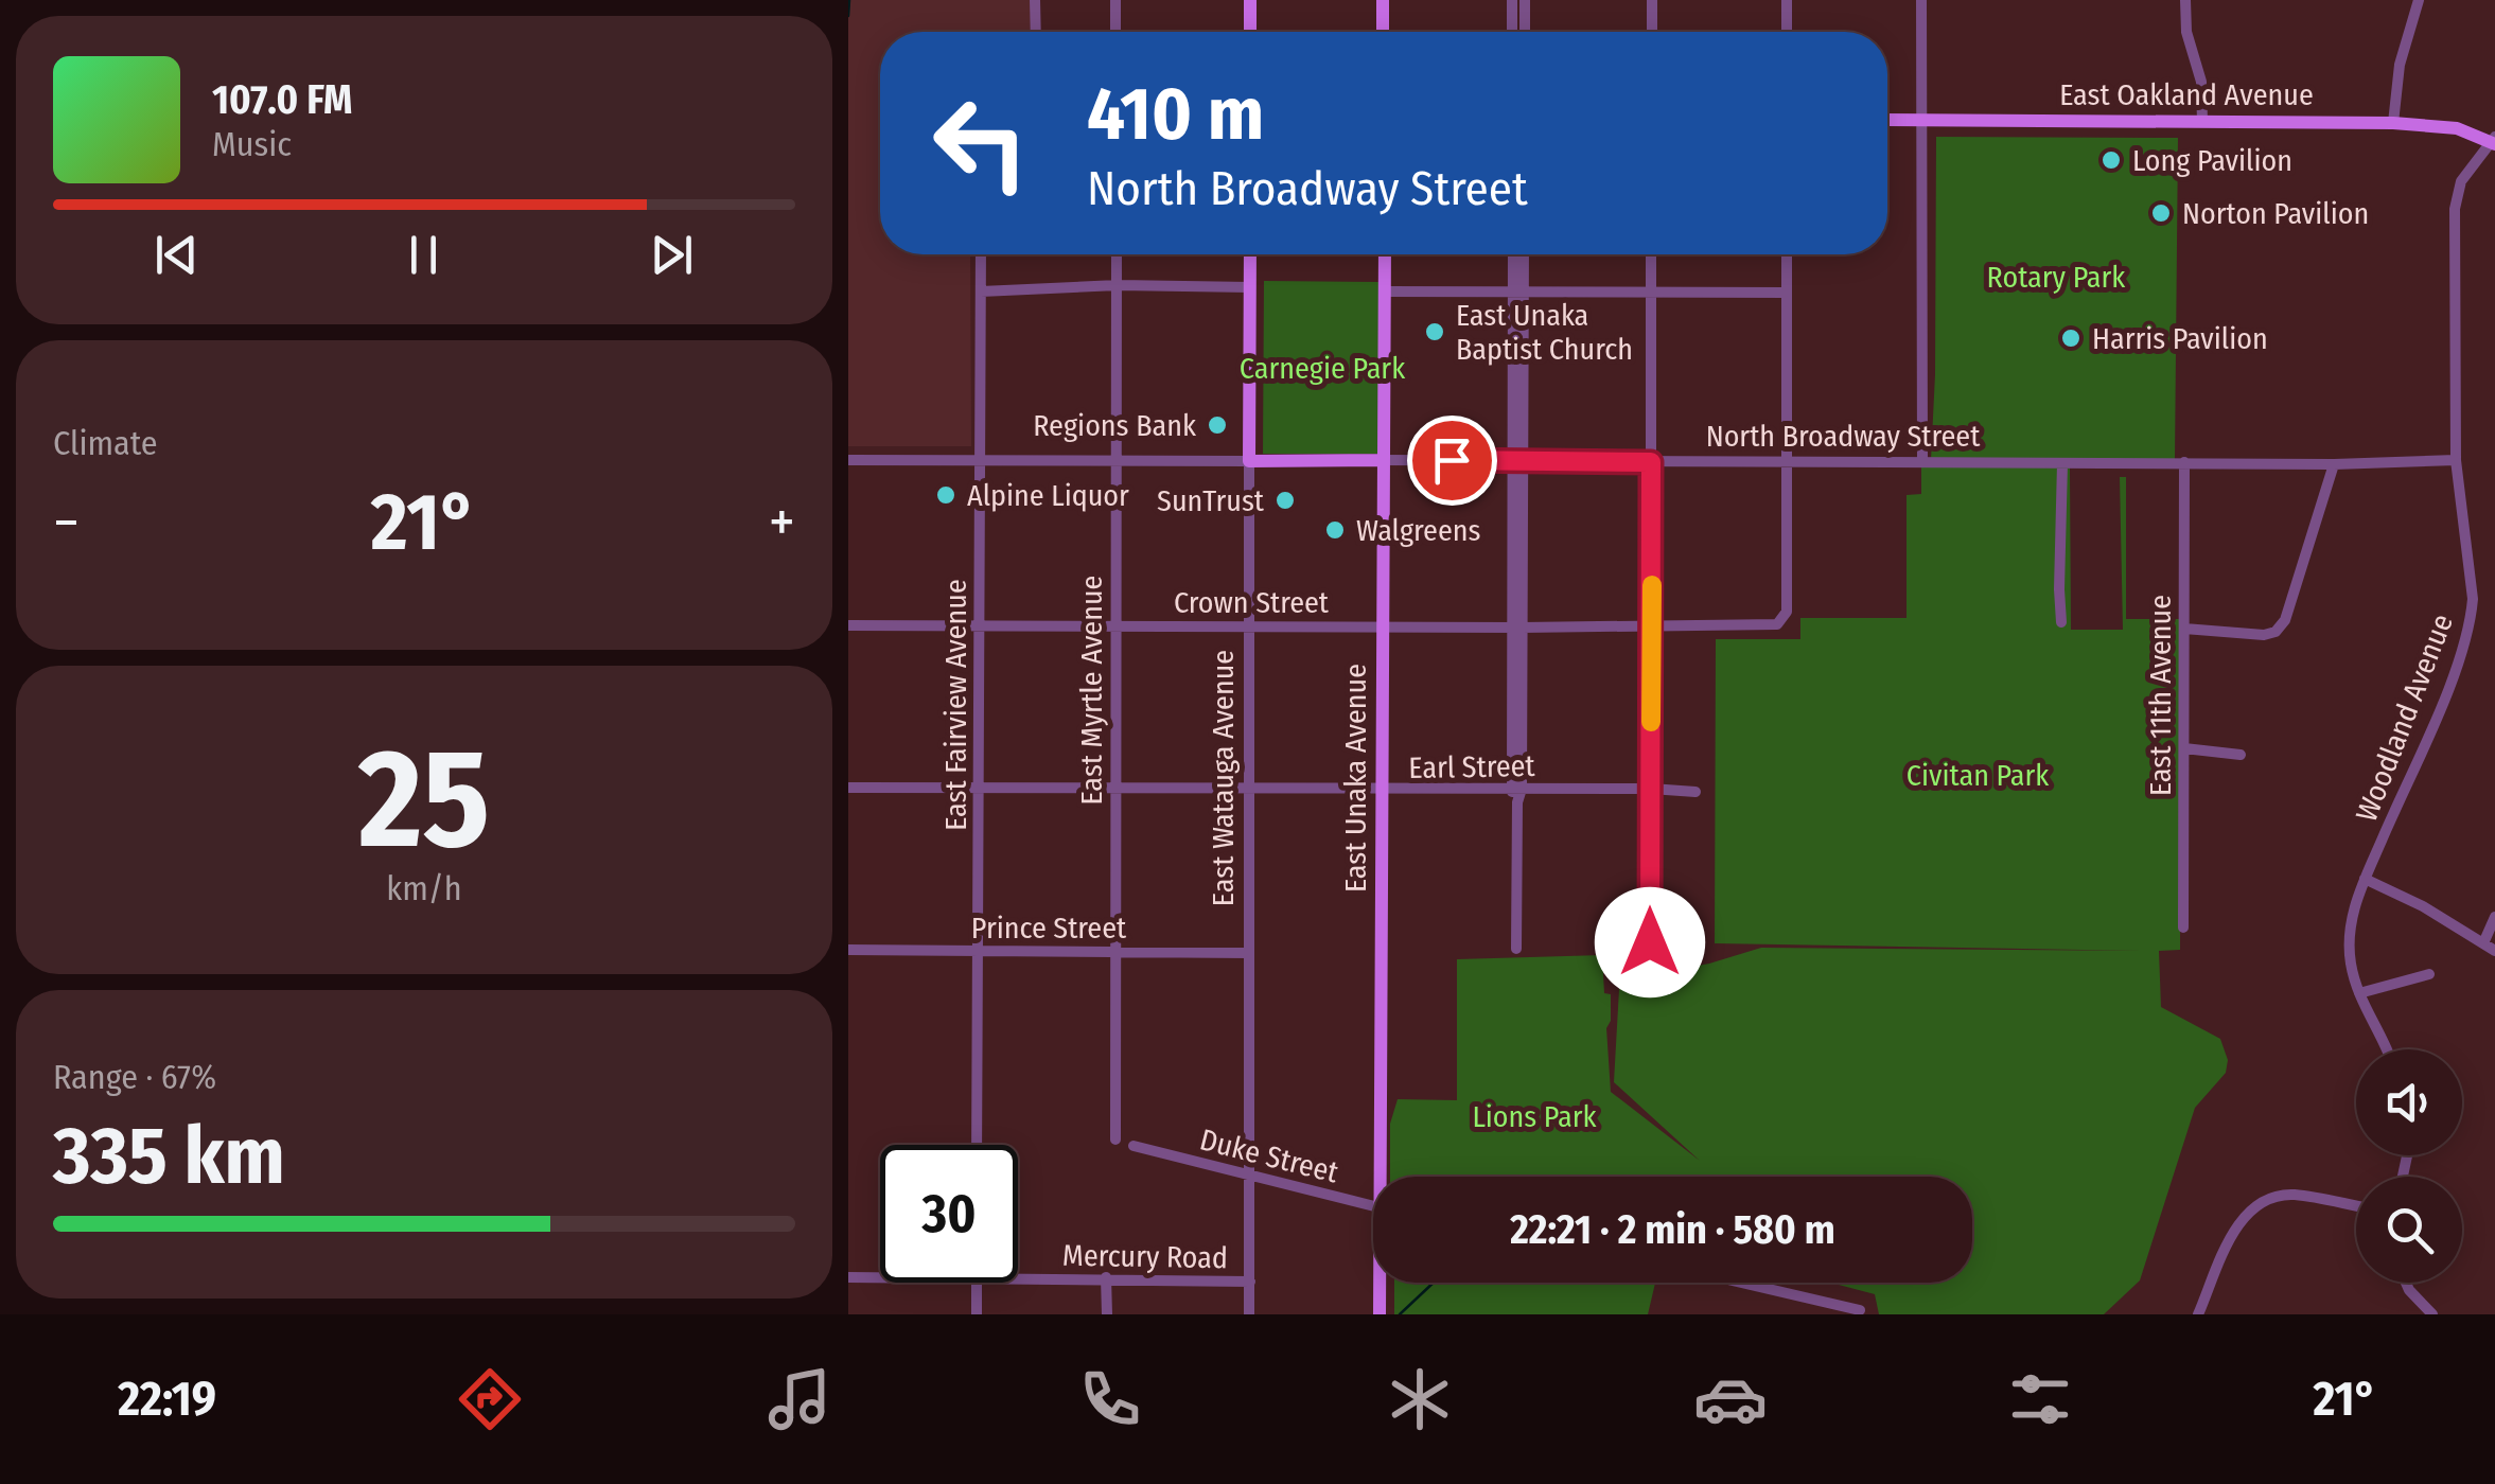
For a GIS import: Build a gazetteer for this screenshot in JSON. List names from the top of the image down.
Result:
{
  "streets": {
    "main road": [
      "East Oakland Avenue",
      "North Broadway Street",
      "East Watauga Avenue",
      "East Unaka Avenue"
    ],
    "street": [
      "Crown Street",
      "East Myrtle Avenue",
      "East 11th Avenue",
      "East Fairview Avenue",
      "Woodland Avenue",
      "Earl Street",
      "Prince Street",
      "Duke Street",
      "Mercury Road"
    ]
  },
  "crossings": [
    ["East Oakland Avenue", "Woodland Avenue"],
    ["North Broadway Street", "Crown Street"],
    ["North Broadway Street", "East Myrtle Avenue"],
    ["North Broadway Street", "East 11th Avenue"],
    ["North Broadway Street", "East Fairview Avenue"],
    ["North Broadway Street", "Woodland Avenue"],
    ["North Broadway Street", "East Watauga Avenue"],
    ["North Broadway Street", "East Unaka Avenue"],
    ["Crown Street", "East Myrtle Avenue"],
    ["Crown Street", "East Fairview Avenue"],
    ["Crown Street", "East Watauga Avenue"],
    ["Crown Street", "East Unaka Avenue"],
    ["East Myrtle Avenue", "Earl Street"],
    ["East Myrtle Avenue", "Prince Street"],
    ["East Fairview Avenue", "Earl Street"],
    ["East Fairview Avenue", "Prince Street"],
    ["Earl Street", "East Watauga Avenue"],
    ["Earl Street", "East Unaka Avenue"],
    ["East Watauga Avenue", "Prince Street"],
    ["East Watauga Avenue", "Duke Street"],
    ["East Watauga Avenue", "Mercury Road"]
  ],
  "parks": [
    "Rotary Park",
    "Carnegie Park",
    "Civitan Park",
    "Lions Park"
  ],
  "places": [
    "Long Pavilion",
    "Norton Pavilion",
    "East Unaka Baptist Church",
    "Harris Pavilion",
    "Regions Bank",
    "Alpine Liquor",
    "SunTrust",
    "Walgreens"
  ],
  "page": {
    "turn": ["410 m", "North Broadway Street"],
    "song": ["107.0 FM", "Music"],
    "tile": [
      "Climate",
      ["25", "km/h"],
      ["Range · 67%", "335 km"]
    ],
    "heat": ["−", "21°", "+"],
    "limit": "30",
    "trip": "22:21 · 2 min · 580 m",
    "tabs": ["22:19", "21°"]
  }
}
